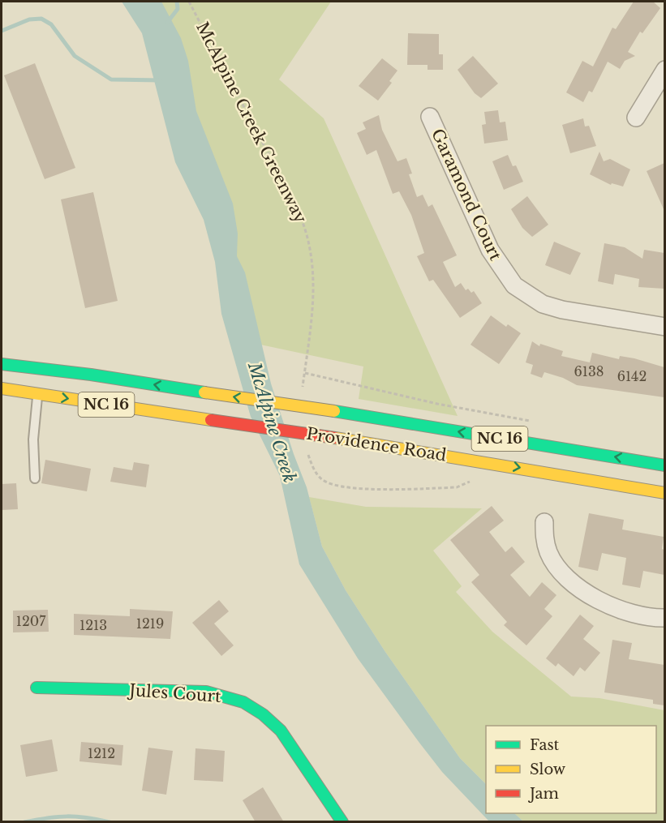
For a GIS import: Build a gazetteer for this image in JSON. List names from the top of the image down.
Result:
{
  "streets": {
    "main road": ["NC 16", "Providence Road", "Jules Court"],
    "street": ["Garamond Court"],
    "path": ["McAlpine Creek Greenway"]
  },
  "water": ["McAlpine Creek"],
  "house_numbers": [
    "6138",
    "6142",
    "1207",
    "1219",
    "1213",
    "1212"
  ],
  "legend": ["Fast", "Slow", "Jam"]
}
